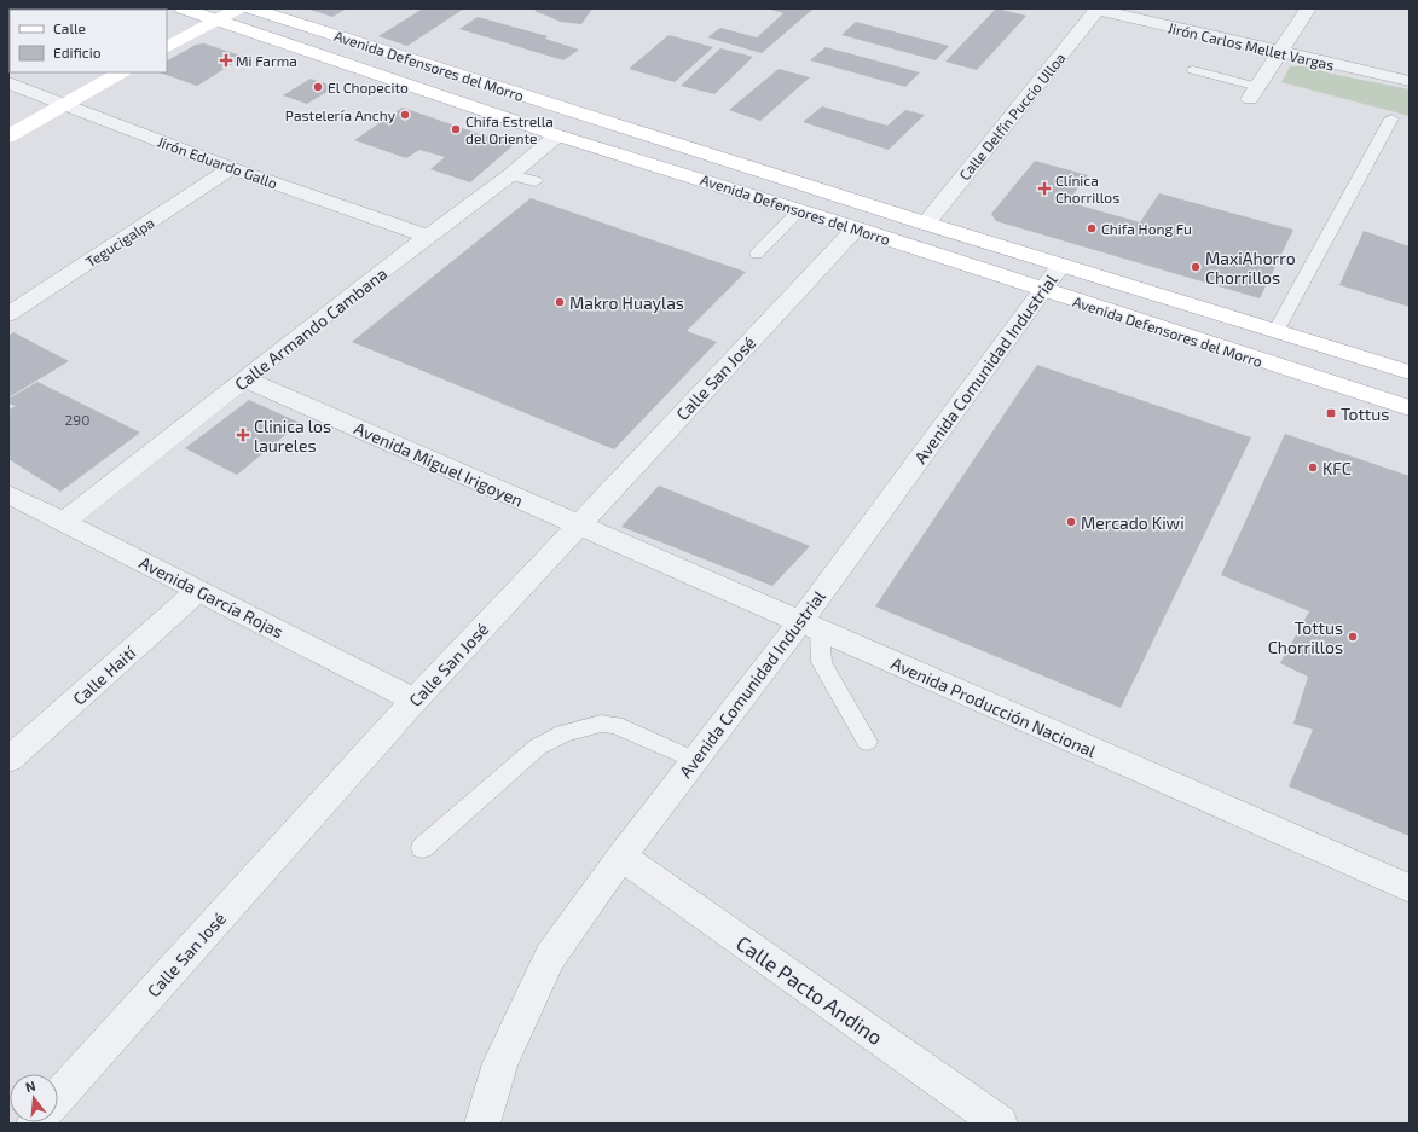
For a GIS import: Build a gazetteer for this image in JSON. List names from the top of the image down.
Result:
{
  "streets": {
    "main road": ["Avenida Defensores del Morro"],
    "street": [
      "Jirón Carlos Mellet Vargas",
      "Calle Delfín Puccio Ulloa",
      "Jirón Eduardo Gallo",
      "Tegucigalpa",
      "Calle Armando Cambana",
      "Avenida Comunidad Industrial",
      "Calle San José",
      "Avenida Miguel Irigoyen",
      "Avenida García Rojas",
      "Calle Haití",
      "Avenida Producción Nacional",
      "Calle Pacto Andino"
    ]
  },
  "crossings": [
    ["Jirón Carlos Mellet Vargas", "Calle Delfín Puccio Ulloa"],
    ["Avenida Defensores del Morro", "Calle Delfín Puccio Ulloa"],
    ["Avenida Defensores del Morro", "Calle Armando Cambana"],
    ["Avenida Defensores del Morro", "Avenida Comunidad Industrial"],
    ["Avenida Defensores del Morro", "Calle San José"],
    ["Jirón Eduardo Gallo", "Tegucigalpa"],
    ["Jirón Eduardo Gallo", "Calle Armando Cambana"],
    ["Calle Armando Cambana", "Avenida Miguel Irigoyen"],
    ["Calle Armando Cambana", "Avenida García Rojas"],
    ["Avenida Comunidad Industrial", "Avenida Producción Nacional"],
    ["Avenida Comunidad Industrial", "Calle Pacto Andino"],
    ["Calle San José", "Avenida Miguel Irigoyen"],
    ["Calle San José", "Avenida García Rojas"],
    ["Calle San José", "Avenida Producción Nacional"],
    ["Avenida Miguel Irigoyen", "Avenida Producción Nacional"],
    ["Avenida García Rojas", "Calle Haití"]
  ],
  "places": {
    "health": ["Mi Farma", "Clínica Chorrillos", "Clinica los laureles"],
    "other": [
      "El Chopecito",
      "Pastelería Anchy",
      "Chifa Estrella del Oriente",
      "Chifa Hong Fu",
      "MaxiAhorro Chorrillos",
      "Makro Huaylas",
      "KFC",
      "Mercado Kiwi",
      "Tottus Chorrillos"
    ],
    "transit": ["Tottus"]
  },
  "house_numbers": ["290"],
  "legend": ["Calle", "Edificio"],
  "north": "top"
}
